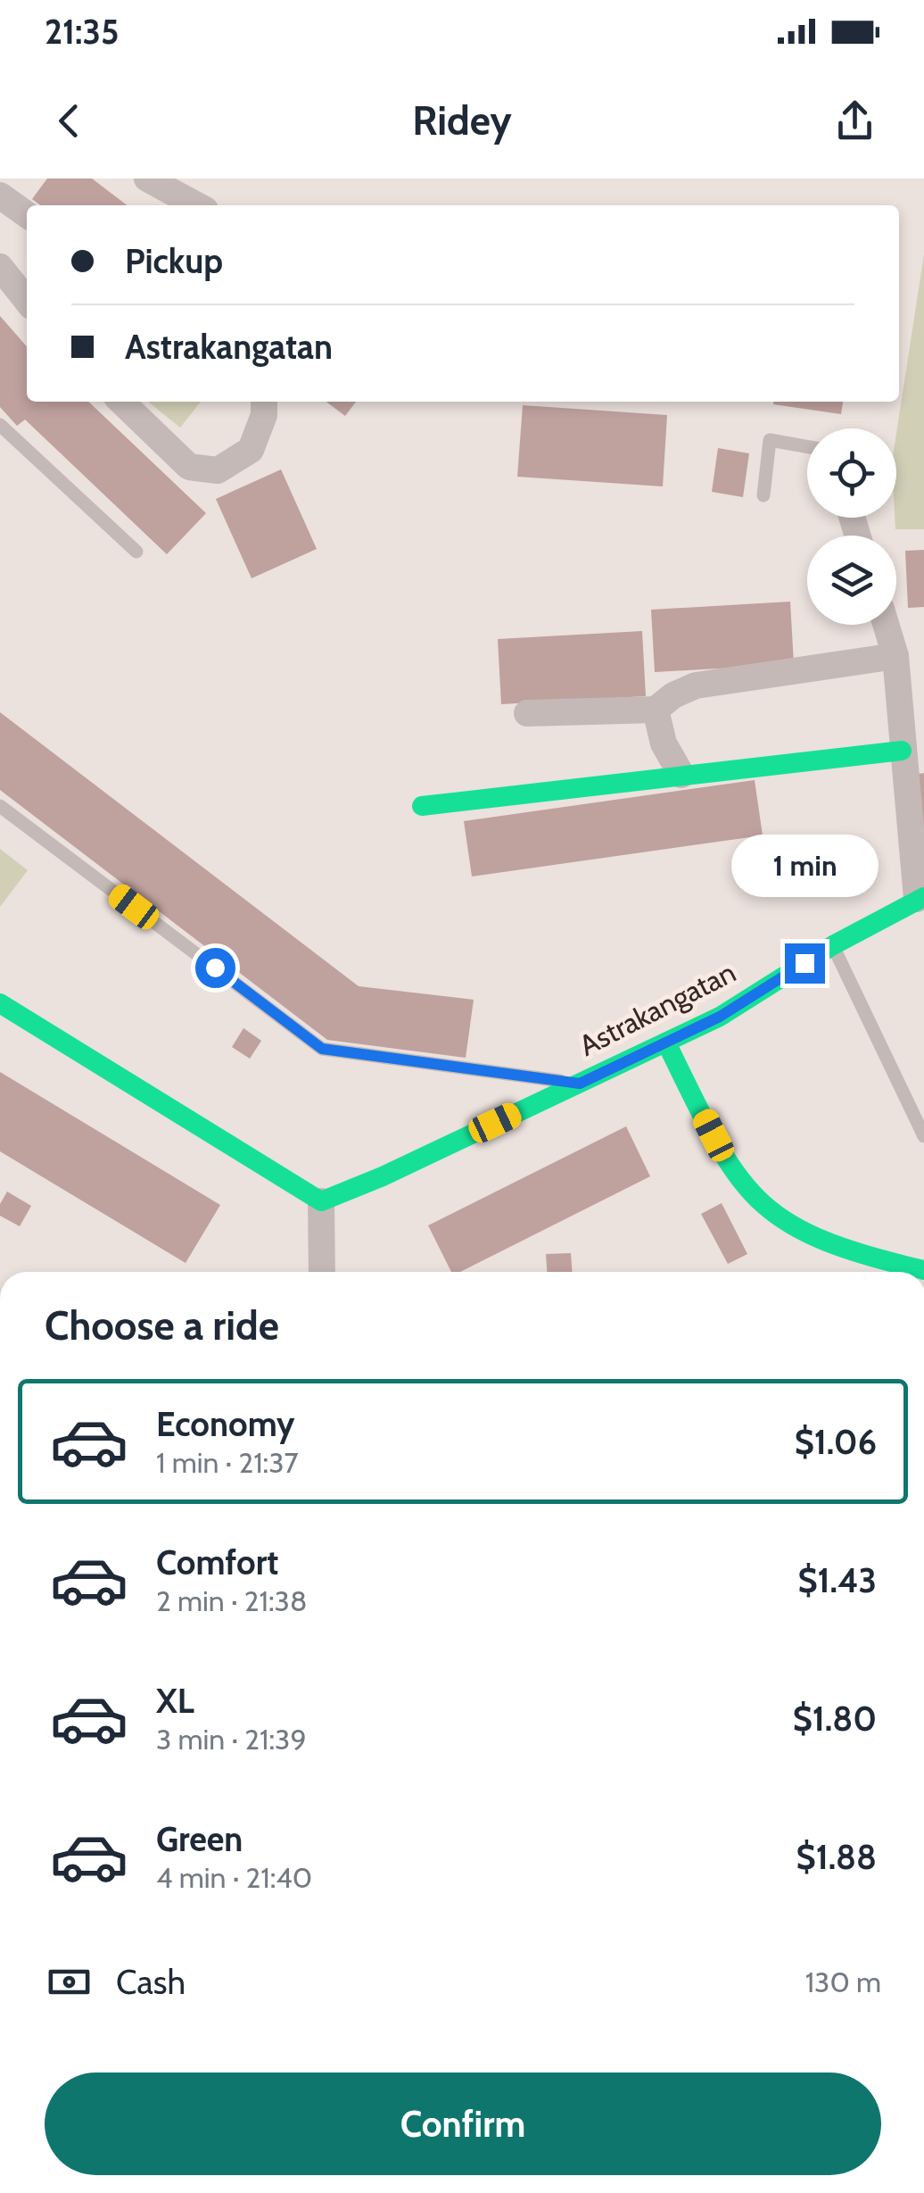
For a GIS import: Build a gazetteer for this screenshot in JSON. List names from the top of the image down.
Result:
{
  "streets": {
    "street": ["Astrakangatan"]
  },
  "page": {
    "status": "21:35",
    "header": "Ridey",
    "banner": ["Pickup", "Astrakangatan"],
    "bubble": "1 min",
    "heading": "Choose a ride",
    "list": [
      {
        "name": "Economy",
        "note": "1 min · 21:37",
        "value": "$1.06"
      },
      {
        "name": "Comfort",
        "note": "2 min · 21:38",
        "value": "$1.43"
      },
      {
        "name": "XL",
        "note": "3 min · 21:39",
        "value": "$1.80"
      },
      {
        "name": "Green",
        "note": "4 min · 21:40",
        "value": "$1.88"
      }
    ],
    "pay": ["Cash", "130 m"],
    "buttons": "Confirm"
  }
}
